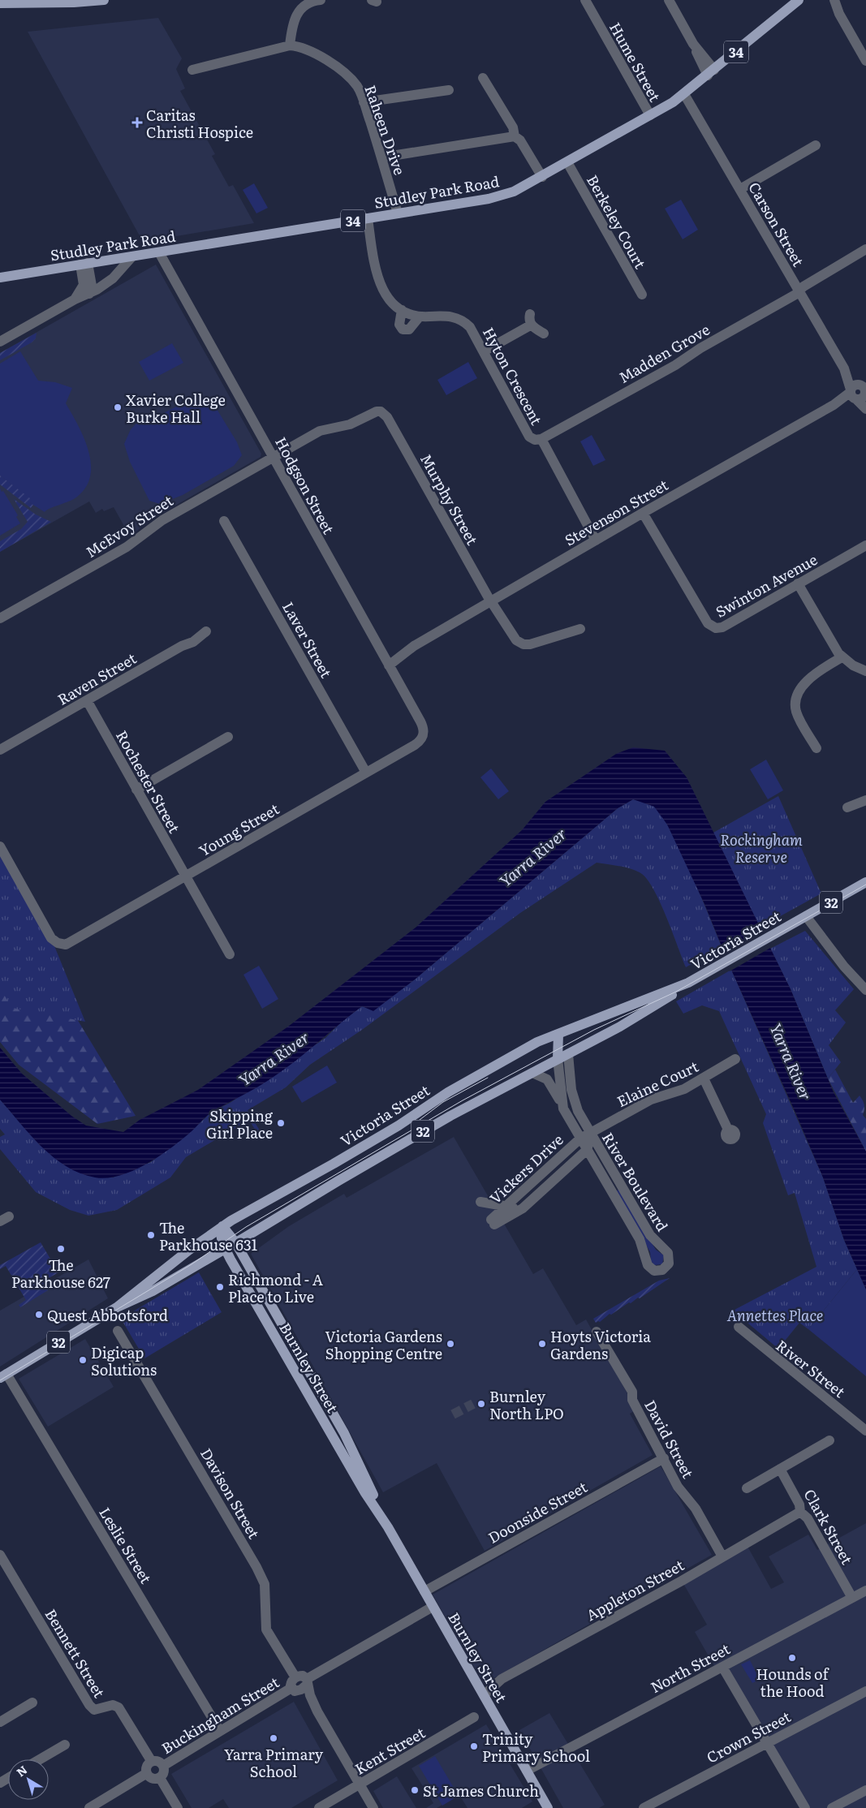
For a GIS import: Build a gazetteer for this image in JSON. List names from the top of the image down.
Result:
{
  "streets": {
    "main road": [
      "34",
      "Studley Park Road",
      "32",
      "Victoria Street",
      "Burnley Street"
    ],
    "street": [
      "Hume Street",
      "Raheen Drive",
      "Berkeley Court",
      "Carson Street",
      "Madden Grove",
      "Hyton Crescent",
      "Hodgson Street",
      "Murphy Street",
      "Stevenson Street",
      "McEvoy Street",
      "Swinton Avenue",
      "Laver Street",
      "Raven Street",
      "Rochester Street",
      "Young Street",
      "Elaine Court",
      "Vickers Drive",
      "River Boulevard",
      "River Street",
      "David Street",
      "Davison Street",
      "Doonside Street",
      "Clark Street",
      "Leslie Street",
      "Appleton Street",
      "Bennett Street",
      "North Street",
      "Buckingham Street",
      "Crown Street",
      "Kent Street"
    ]
  },
  "crossings": [
    ["Hume Street", "Studley Park Road"],
    ["Raheen Drive", "Studley Park Road"],
    ["Studley Park Road", "Berkeley Court"],
    ["Studley Park Road", "Carson Street"],
    ["Studley Park Road", "Hyton Crescent"],
    ["Studley Park Road", "Hodgson Street"],
    ["Carson Street", "Madden Grove"],
    ["Carson Street", "Stevenson Street"],
    ["Madden Grove", "Hyton Crescent"],
    ["Hyton Crescent", "Stevenson Street"],
    ["Hodgson Street", "Stevenson Street"],
    ["Hodgson Street", "McEvoy Street"],
    ["Hodgson Street", "Young Street"],
    ["Murphy Street", "Stevenson Street"],
    ["Murphy Street", "McEvoy Street"],
    ["Stevenson Street", "Swinton Avenue"],
    ["Laver Street", "Young Street"],
    ["Raven Street", "Rochester Street"],
    ["Rochester Street", "Young Street"],
    ["32", "Victoria Street"],
    ["Victoria Street", "River Boulevard"],
    ["Victoria Street", "Burnley Street"],
    ["Victoria Street", "Leslie Street"],
    ["Elaine Court", "Vickers Drive"],
    ["Elaine Court", "River Boulevard"],
    ["Vickers Drive", "River Boulevard"],
    ["Burnley Street", "Doonside Street"],
    ["Burnley Street", "Appleton Street"],
    ["Burnley Street", "North Street"],
    ["David Street", "Doonside Street"],
    ["David Street", "Appleton Street"],
    ["Clark Street", "Appleton Street"],
    ["Clark Street", "North Street"],
    ["Leslie Street", "Buckingham Street"],
    ["Bennett Street", "Buckingham Street"]
  ],
  "water": ["Yarra River"],
  "parks": ["Rockingham Reserve", "Annettes Place"],
  "places": {
    "health": ["Caritas Christi Hospice"],
    "other": [
      "Xavier College Burke Hall",
      "Skipping Girl Place",
      "The Parkhouse 631",
      "The Parkhouse 627",
      "Richmond - A Place to Live",
      "Quest Abbotsford",
      "Victoria Gardens Shopping Centre",
      "Hoyts Victoria Gardens",
      "Digicap Solutions",
      "Burnley North LPO",
      "Hounds of the Hood",
      "Yarra Primary School",
      "Trinity Primary School",
      "St James Church"
    ]
  },
  "north": "top left"
}
